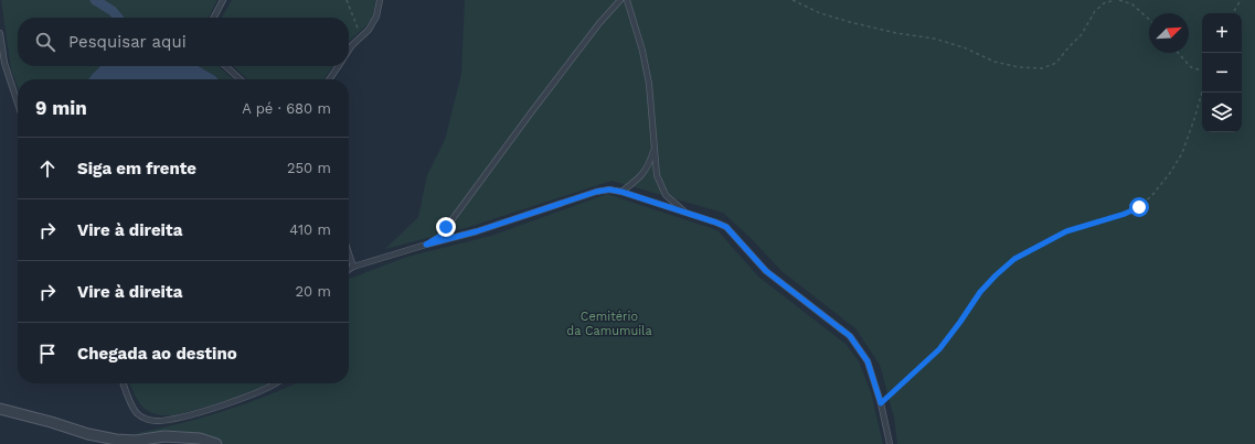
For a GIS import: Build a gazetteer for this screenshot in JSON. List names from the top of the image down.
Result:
{
  "parks": ["Cemitério da Camumuila"],
  "north": "top right",
  "page": {
    "map_buttons": ["+", "−"],
    "search": "Pesquisar aqui",
    "heading": ["9 min", "A pé · 680 m"],
    "list": [
      ["Siga em frente", "250 m"],
      ["Vire à direita", "410 m"],
      ["Vire à direita", "20 m"],
      "Chegada ao destino"
    ]
  }
}
